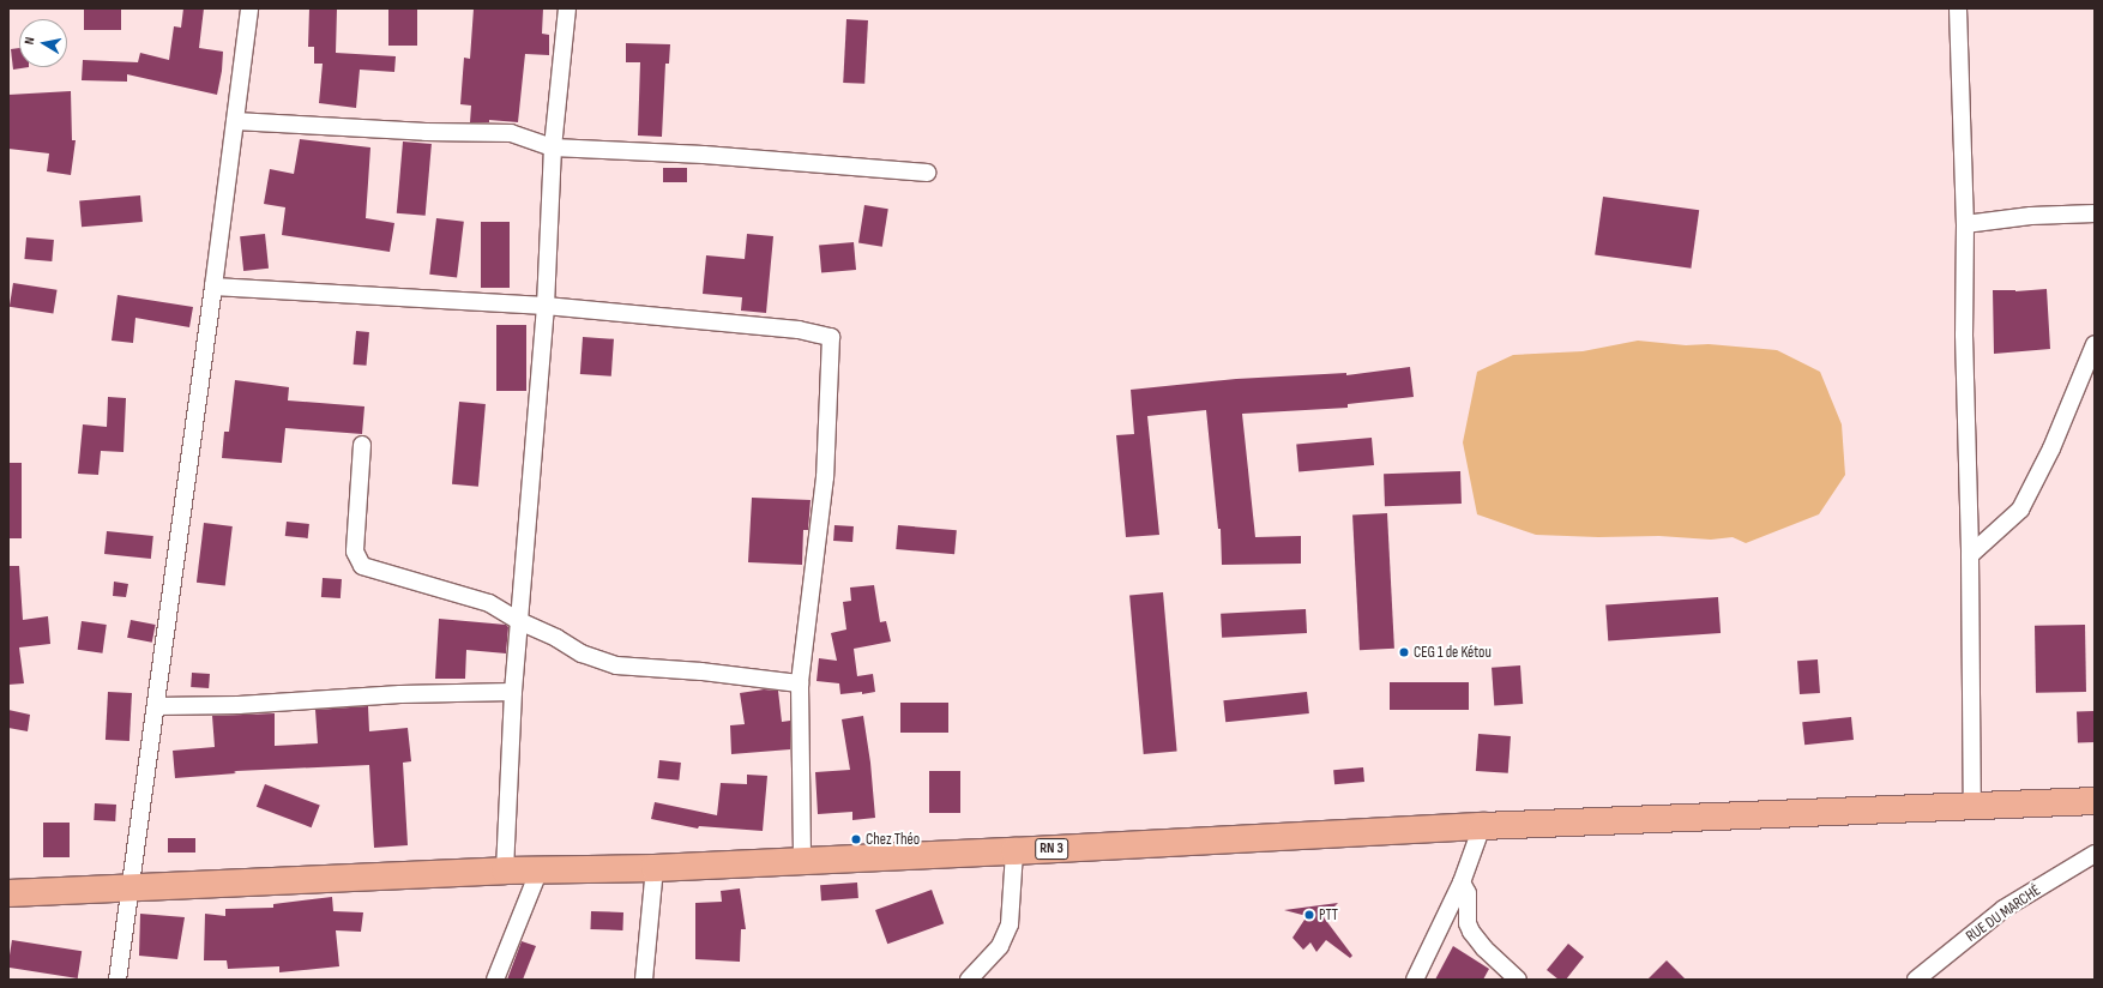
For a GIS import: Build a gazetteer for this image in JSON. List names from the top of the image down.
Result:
{
  "streets": {
    "main road": ["RN 3"],
    "street": ["RUE DU MARCHÉ"]
  },
  "places": ["CEG 1 de Kétou", "Chez Théo", "PTT"],
  "north": "left"
}
